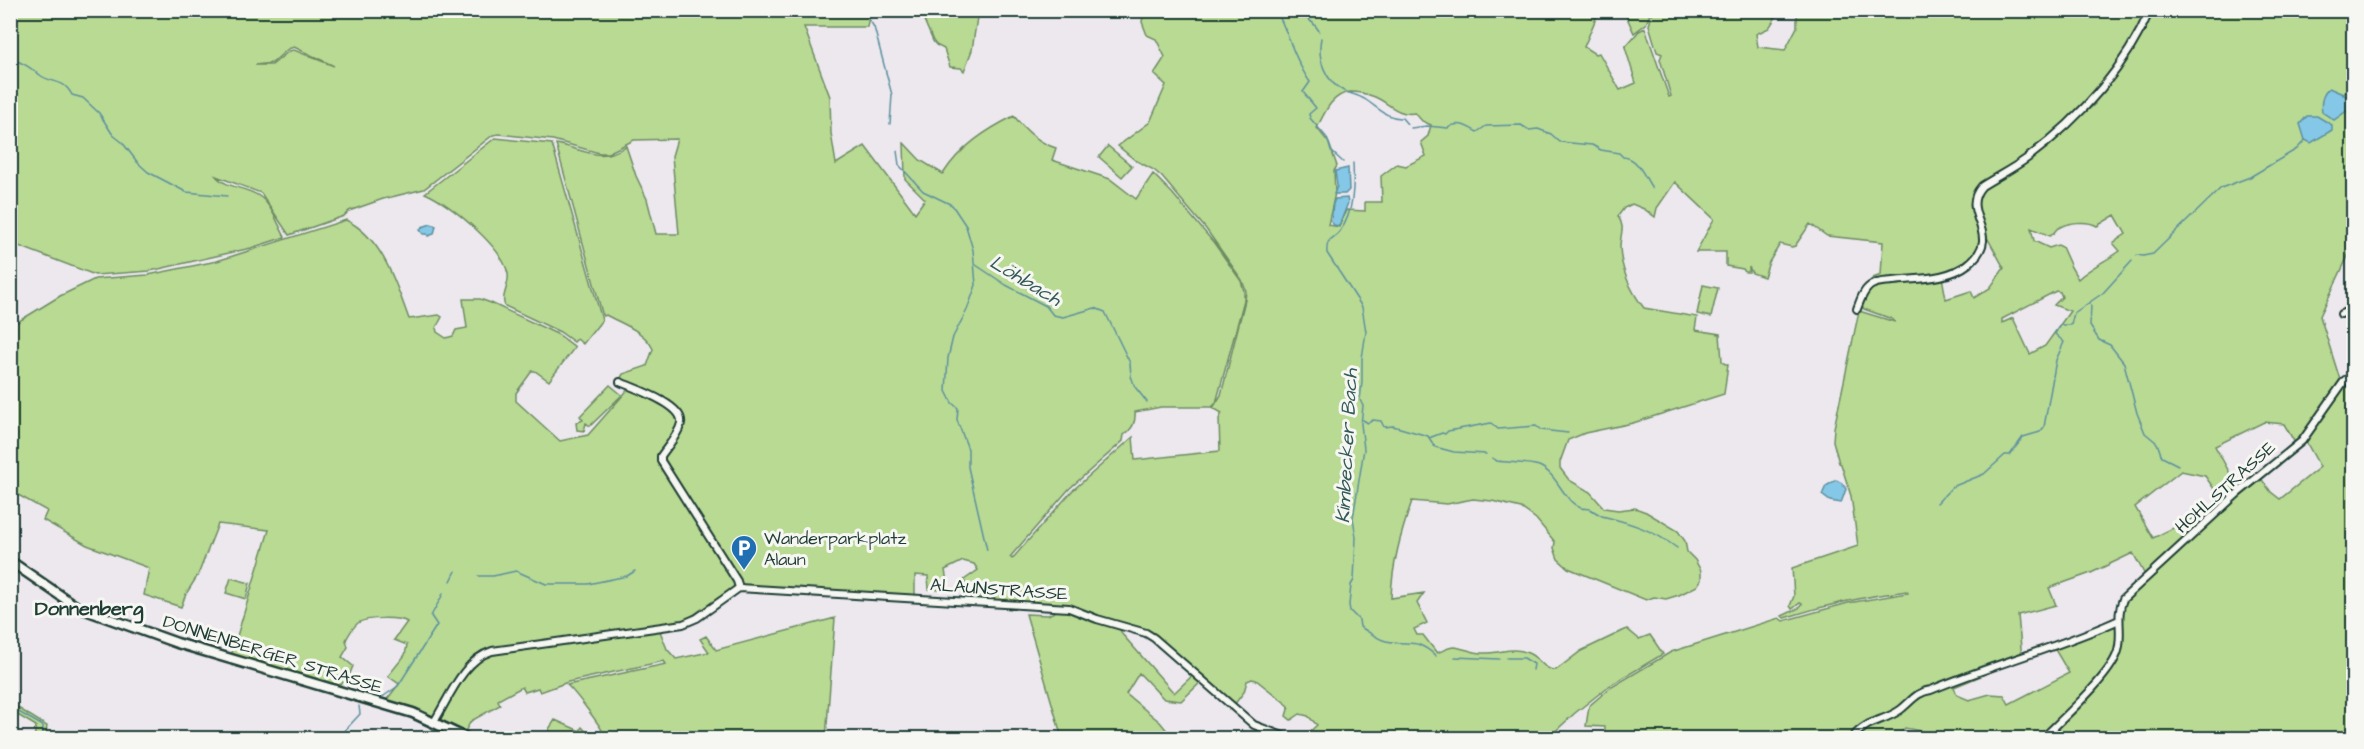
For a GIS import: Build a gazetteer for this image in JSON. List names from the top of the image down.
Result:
{
  "streets": {
    "street": ["HOHLSTRASSE", "ALAUNSTRASSE", "DONNENBERGER STRASSE"]
  },
  "districts": ["Donnenberg"],
  "water": ["Löhbach", "Kimbecker Bach"],
  "places": {
    "parking": ["Wanderparkplatz Alaun"]
  }
}
